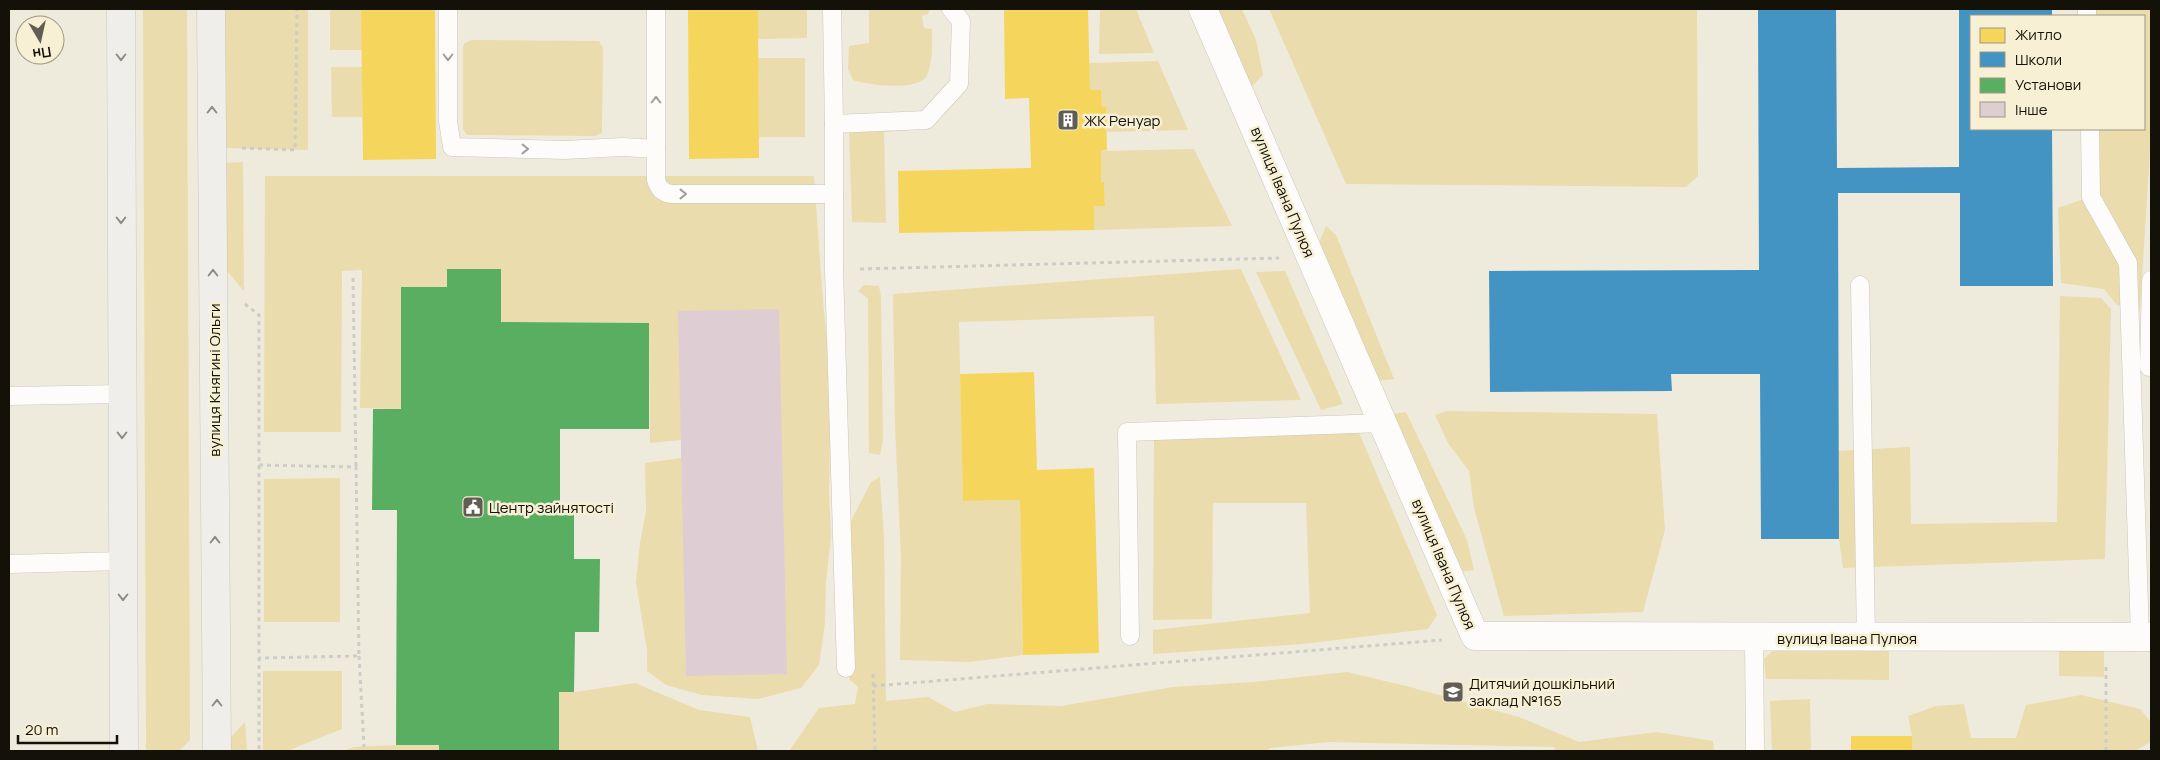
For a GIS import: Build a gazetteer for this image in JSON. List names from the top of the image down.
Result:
{
  "streets": {
    "street": ["вулиця Івана Пулюя", "вулиця Княгині Ольги"]
  },
  "places": {
    "building": ["ЖК Ренуар"],
    "public building": ["Центр зайнятості"],
    "school or university": ["Дитячий дошкільний заклад №165"]
  },
  "legend": [
    "Житло",
    "Школи",
    "Установи",
    "Інше"
  ],
  "scale_bar": "20 m",
  "north": "bottom"
}
